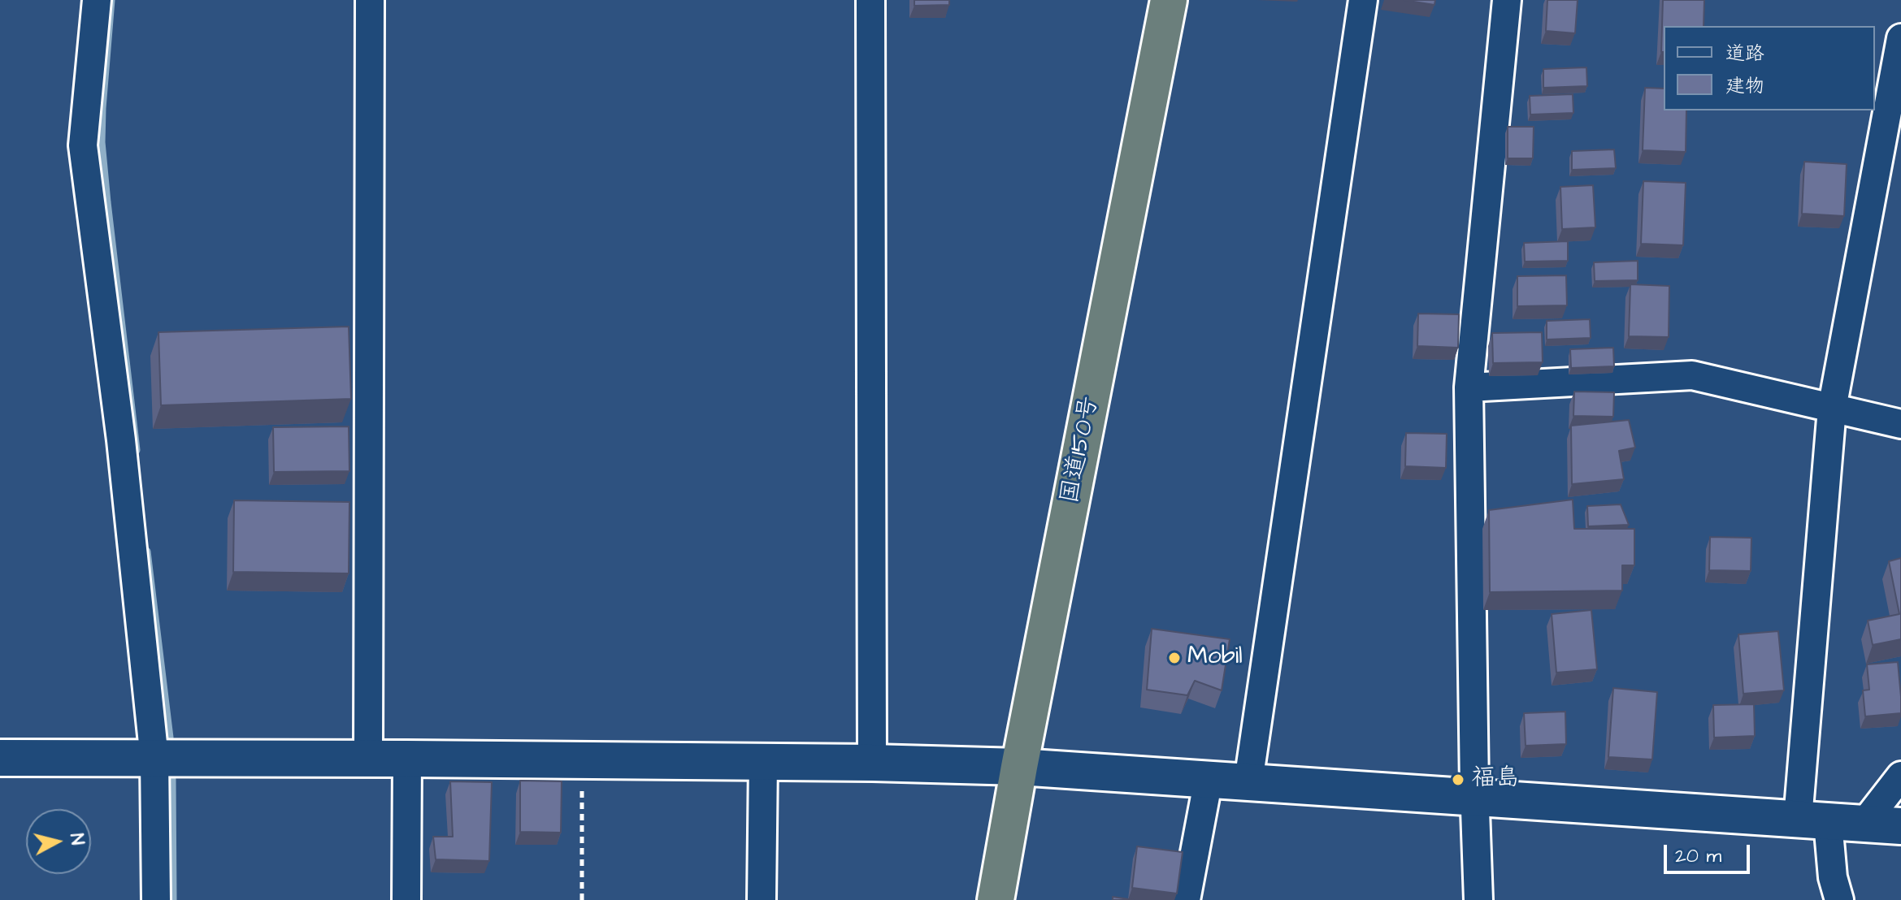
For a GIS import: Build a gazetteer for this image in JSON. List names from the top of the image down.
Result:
{
  "streets": {
    "highway": ["国道150号"]
  },
  "places": ["Mobil", "福島"],
  "legend": ["道路", "建物"],
  "scale_bar": "20 m",
  "north": "right"
}
